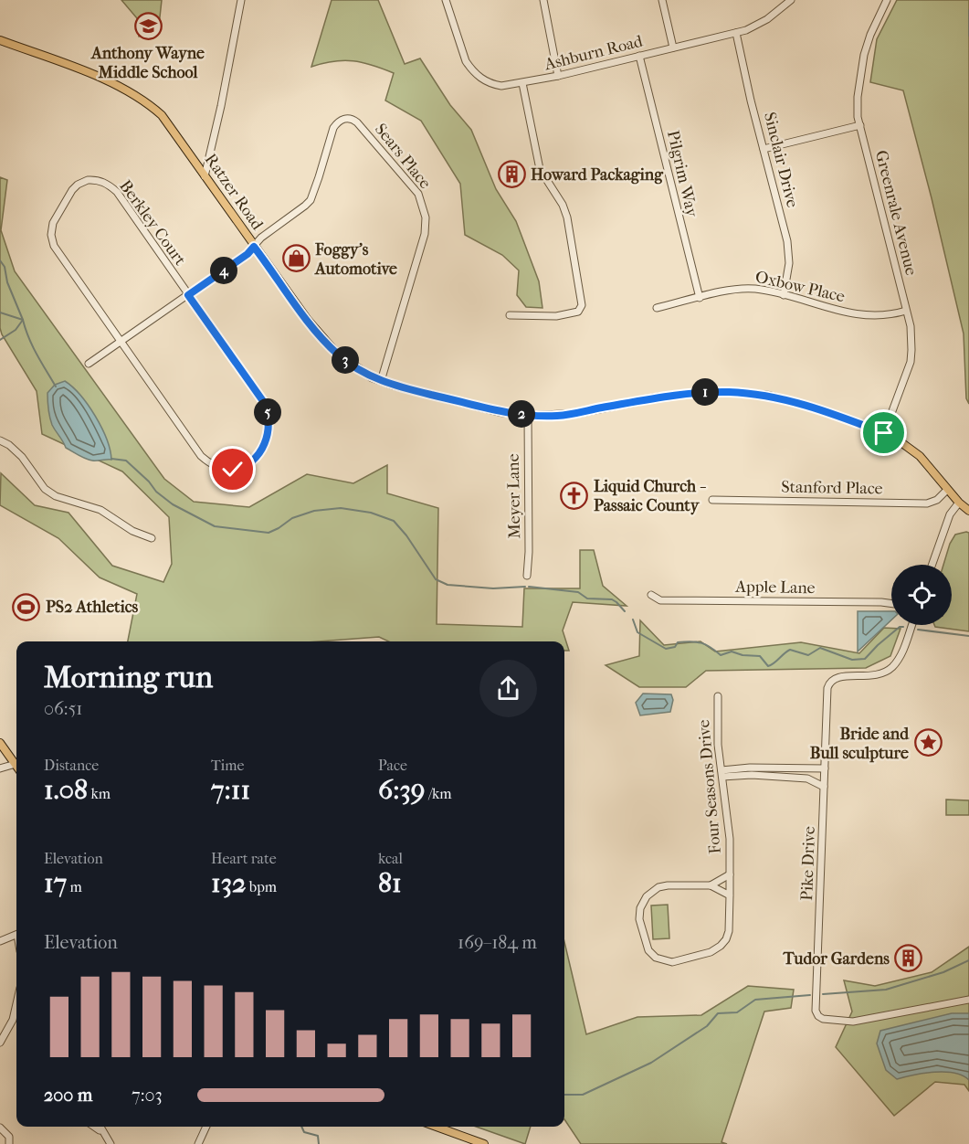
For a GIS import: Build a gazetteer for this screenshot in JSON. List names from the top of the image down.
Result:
{
  "streets": {
    "main road": ["Ratzer Road"],
    "street": [
      "Ashburn Road",
      "Sears Place",
      "Sinclair Drive",
      "Pilgrim Way",
      "Greenrale Avenue",
      "Berkley Court",
      "Oxbow Place",
      "Stanford Place",
      "Meyer Lane",
      "Apple Lane",
      "Four Seasons Drive",
      "Pike Drive"
    ]
  },
  "crossings": [
    ["Ashburn Road", "Sinclair Drive"],
    ["Ashburn Road", "Pilgrim Way"],
    ["Sears Place", "Ratzer Road"],
    ["Sinclair Drive", "Oxbow Place"],
    ["Pilgrim Way", "Oxbow Place"],
    ["Ratzer Road", "Greenrale Avenue"],
    ["Ratzer Road", "Stanford Place"],
    ["Ratzer Road", "Meyer Lane"],
    ["Greenrale Avenue", "Oxbow Place"]
  ],
  "places": {
    "school or university": ["Anthony Wayne Middle School"],
    "building": ["Howard Packaging", "Tudor Gardens"],
    "shop": ["Foggy's Automotive"],
    "church": ["Liquid Church - Passaic County"],
    "sports": ["PS2 Athletics"],
    "place": ["Bride and Bull sculpture"]
  },
  "page": {
    "pins": [
      "4",
      "3",
      "1",
      "5",
      "2"
    ],
    "heading": ["Morning run", "06:51"],
    "stats": [
      ["Distance", "1.08 km"],
      ["Time", "7:11"],
      ["Pace", "6:39 /km"],
      ["Elevation", "17 m"],
      ["Heart rate", "132 bpm"],
      ["kcal", "81"]
    ],
    "chart": ["Elevation", "169–184 m"],
    "list": [
      {
        "name": "200 m",
        "note": "7:03"
      }
    ]
  }
}
